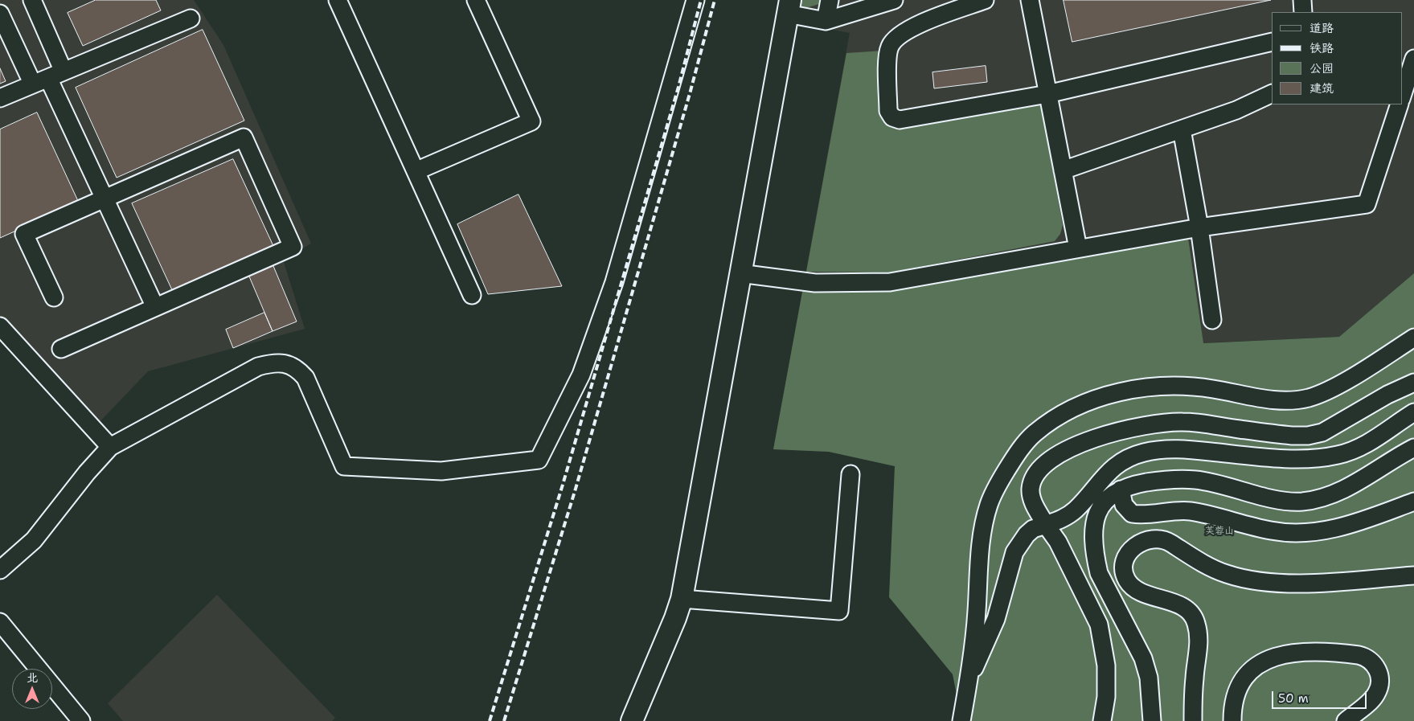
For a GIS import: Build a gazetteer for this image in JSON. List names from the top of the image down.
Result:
{
  "parks": ["芙蓉山"],
  "legend": [
    "道路",
    "铁路",
    "公园",
    "建筑"
  ],
  "scale_bar": "50 m",
  "north": "top"
}
